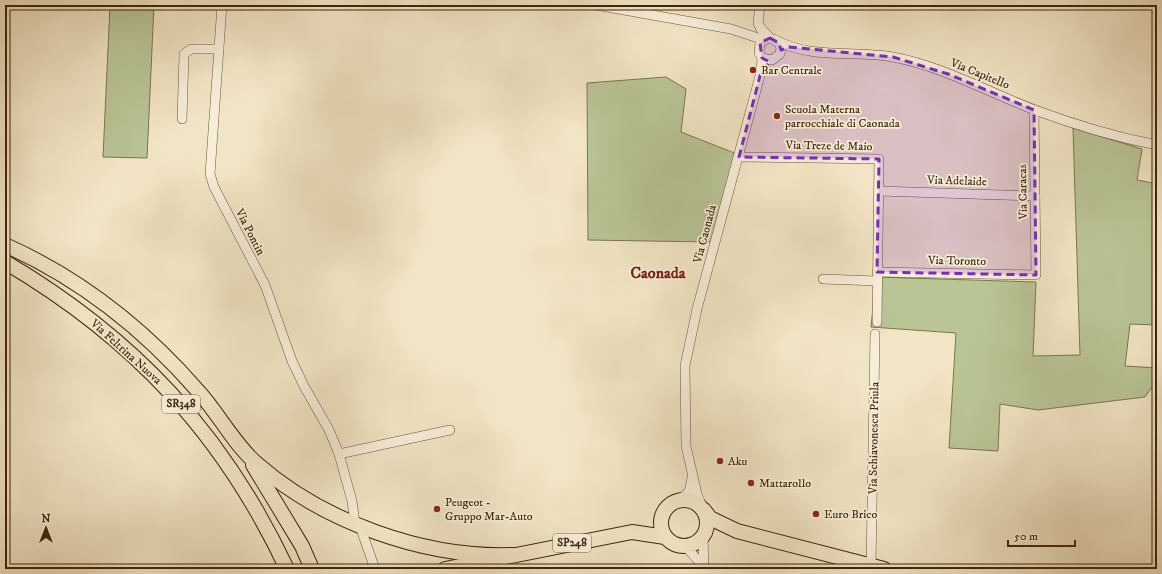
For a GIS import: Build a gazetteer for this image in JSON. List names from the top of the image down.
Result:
{
  "streets": {
    "main road": [
      "Via Feltrina Nuova",
      "SR348",
      "Via Schiavonesca Priula",
      "SP248"
    ],
    "street": [
      "Via Capitello",
      "Via Treze de Maio",
      "Via Adelaide",
      "Via Caracas",
      "Via Pontin",
      "Via Caonada",
      "Via Toronto"
    ]
  },
  "crossings": [
    ["Via Capitello", "Via Caracas"],
    ["Via Capitello", "Via Caonada"],
    ["Via Treze de Maio", "Via Adelaide"],
    ["Via Treze de Maio", "Via Caonada"],
    ["Via Treze de Maio", "Via Toronto"],
    ["Via Adelaide", "Via Caracas"],
    ["Via Caracas", "Via Toronto"],
    ["Via Caonada", "Via Schiavonesca Priula"],
    ["Via Caonada", "SP248"],
    ["Via Schiavonesca Priula", "SP248"]
  ],
  "districts": ["Caonada"],
  "places": [
    "Bar Centrale",
    "Scuola Materna parrocchiale di Caonada",
    "Aku",
    "Mattarollo",
    "Peugeot - Gruppo Mar-Auto",
    "Euro Brico"
  ],
  "scale_bar": "50 m",
  "north": "top"
}
